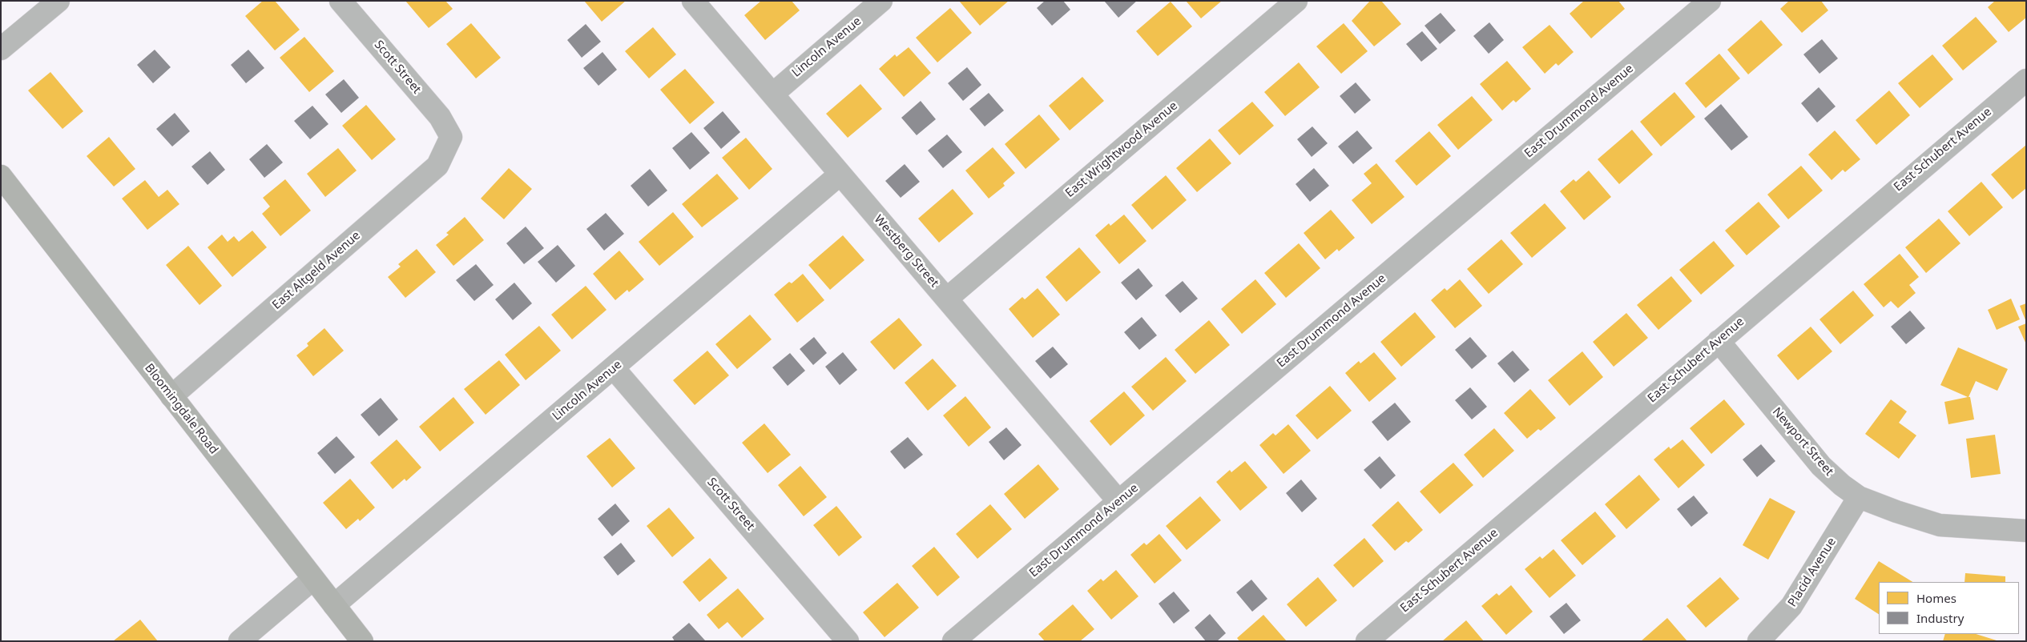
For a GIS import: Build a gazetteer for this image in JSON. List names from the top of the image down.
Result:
{
  "streets": {
    "main road": ["Bloomingdale Road"],
    "street": [
      "Lincoln Avenue",
      "Scott Street",
      "East Drummond Avenue",
      "East Wrightwood Avenue",
      "East Schubert Avenue",
      "Westberg Street",
      "East Altgeld Avenue",
      "Newport Street",
      "Placid Avenue"
    ]
  },
  "crossings": [
    ["Lincoln Avenue", "Scott Street"],
    ["Lincoln Avenue", "Westberg Street"],
    ["Lincoln Avenue", "Bloomingdale Road"],
    ["Scott Street", "East Altgeld Avenue"],
    ["East Drummond Avenue", "Westberg Street"],
    ["East Wrightwood Avenue", "Westberg Street"],
    ["East Schubert Avenue", "Newport Street"],
    ["East Altgeld Avenue", "Bloomingdale Road"],
    ["Newport Street", "Placid Avenue"]
  ],
  "legend": ["Homes", "Industry"]
}
